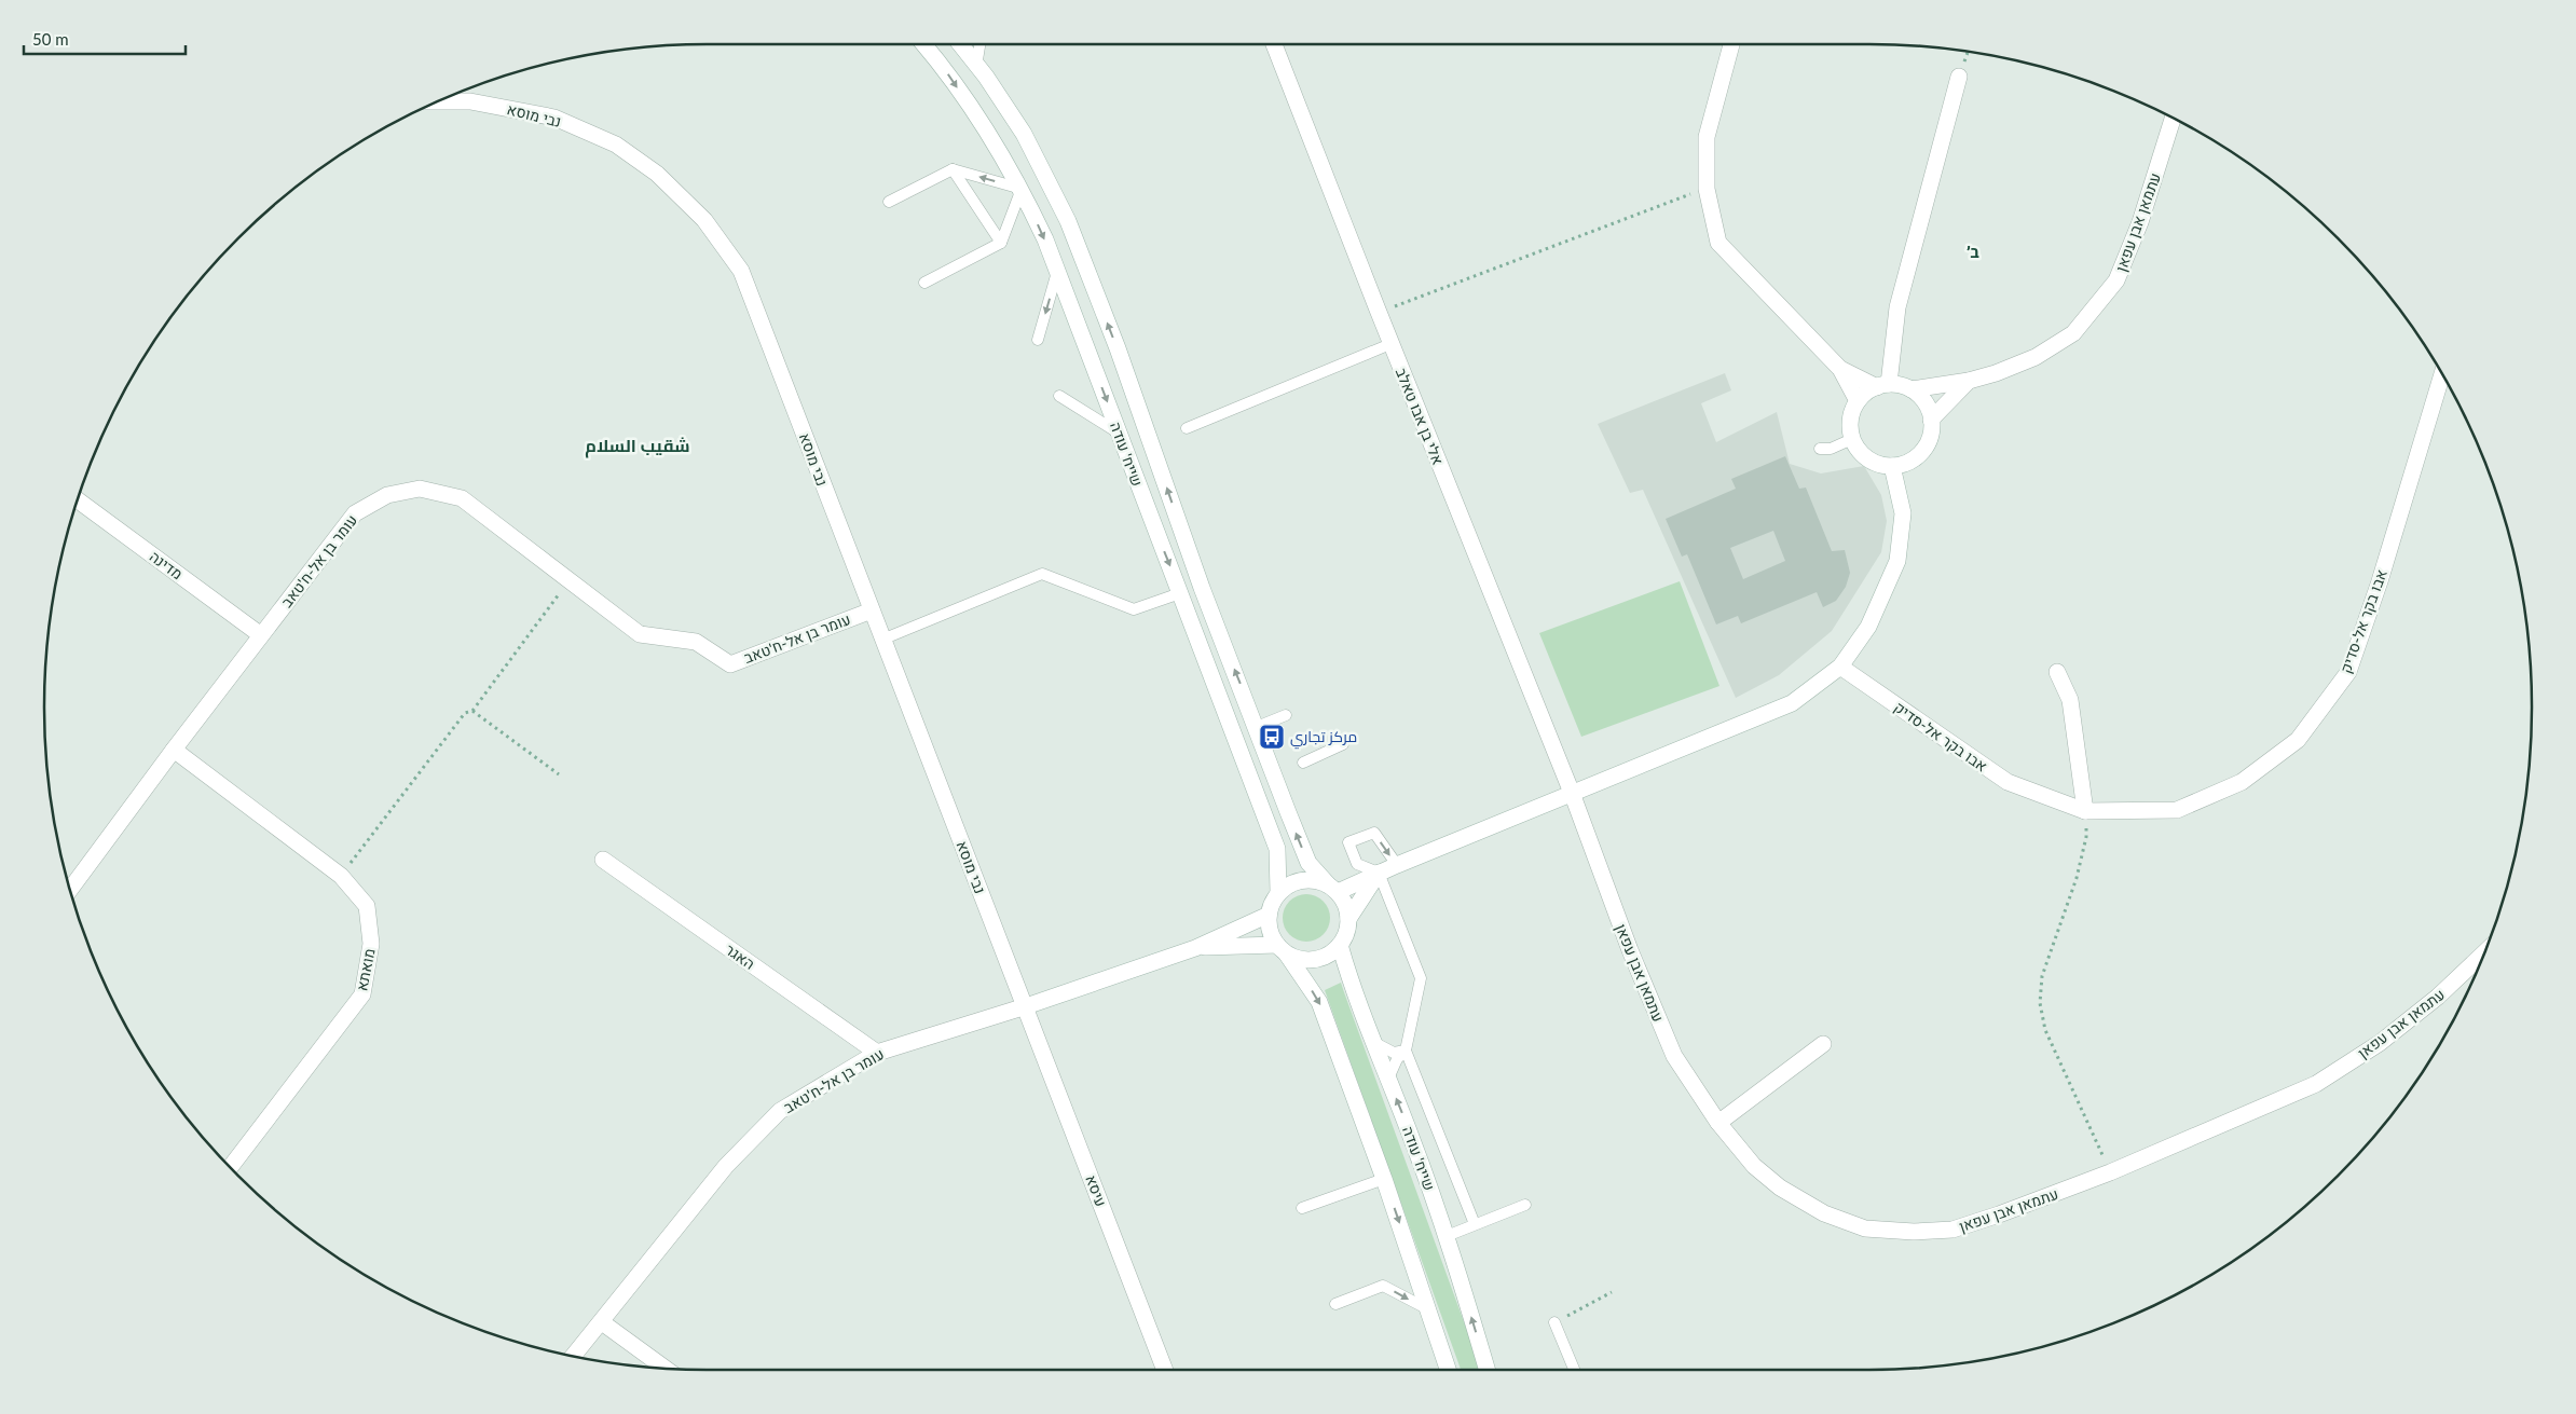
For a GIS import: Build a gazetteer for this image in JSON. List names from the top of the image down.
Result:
{
  "streets": {
    "street": [
      "נבי מוסא",
      "עתמאן אבן עפאן",
      "אלי בן אבו טאלב",
      "שייח' עודה",
      "עומר בן אל-ח'טאב",
      "מדינה",
      "אבו בקר אל-סדיק",
      "האגר",
      "מואתא",
      "עיסא"
    ]
  },
  "crossings": [
    ["נבי מוסא", "עומר בן אל-ח'טאב"],
    ["נבי מוסא", "עיסא"],
    ["עתמאן אבן עפאן", "אלי בן אבו טאלב"],
    ["שייח' עודה", "עומר בן אל-ח'טאב"],
    ["עומר בן אל-ח'טאב", "מדינה"],
    ["עומר בן אל-ח'טאב", "האגר"],
    ["עומר בן אל-ח'טאב", "מואתא"],
    ["עומר בן אל-ח'טאב", "עיסא"]
  ],
  "districts": ["ב׳", "شقيب السلام"],
  "places": {
    "bus stop": ["مركز تجاري"]
  },
  "scale_bar": "50 m"
}
